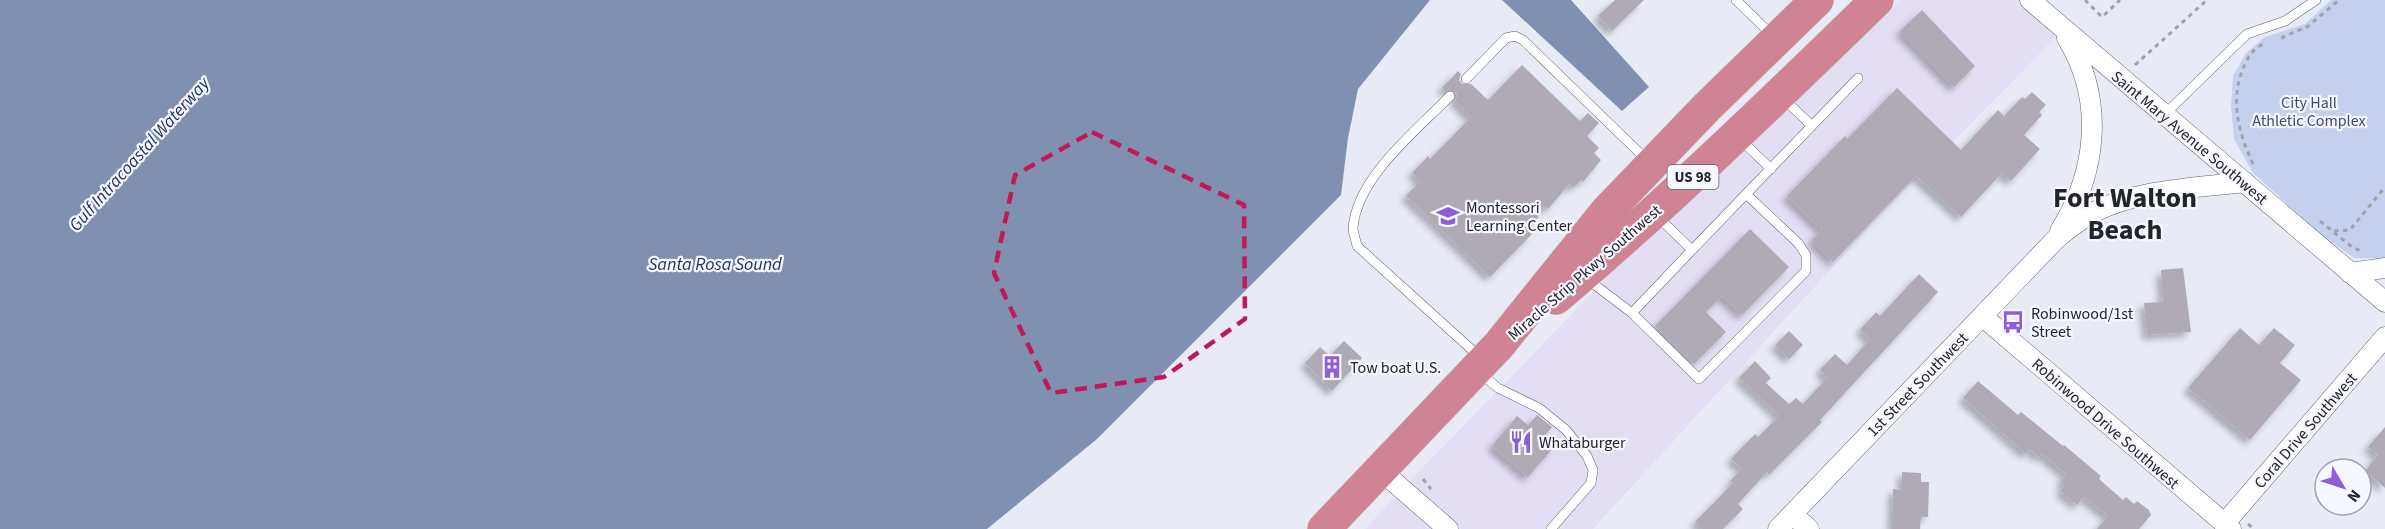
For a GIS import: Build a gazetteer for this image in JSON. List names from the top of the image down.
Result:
{
  "streets": {
    "highway": ["US 98", "Miracle Strip Pkwy Southwest"],
    "street": [
      "Saint Mary Avenue Southwest",
      "1st Street Southwest",
      "Robinwood Drive Southwest",
      "Coral Drive Southwest"
    ]
  },
  "crossings": [
    ["Saint Mary Avenue Southwest", "1st Street Southwest"],
    ["1st Street Southwest", "Robinwood Drive Southwest"],
    ["Robinwood Drive Southwest", "Coral Drive Southwest"]
  ],
  "districts": ["Fort Walton Beach"],
  "water": ["Gulf Intracoastal Waterway", "Santa Rosa Sound"],
  "parks": ["City Hall Athletic Complex"],
  "places": {
    "school or university": ["Montessori Learning Center"],
    "bus stop": ["Robinwood/1st Street"],
    "building": ["Tow boat U.S."],
    "restaurant": ["Whataburger"]
  },
  "north": "bottom right"
}
